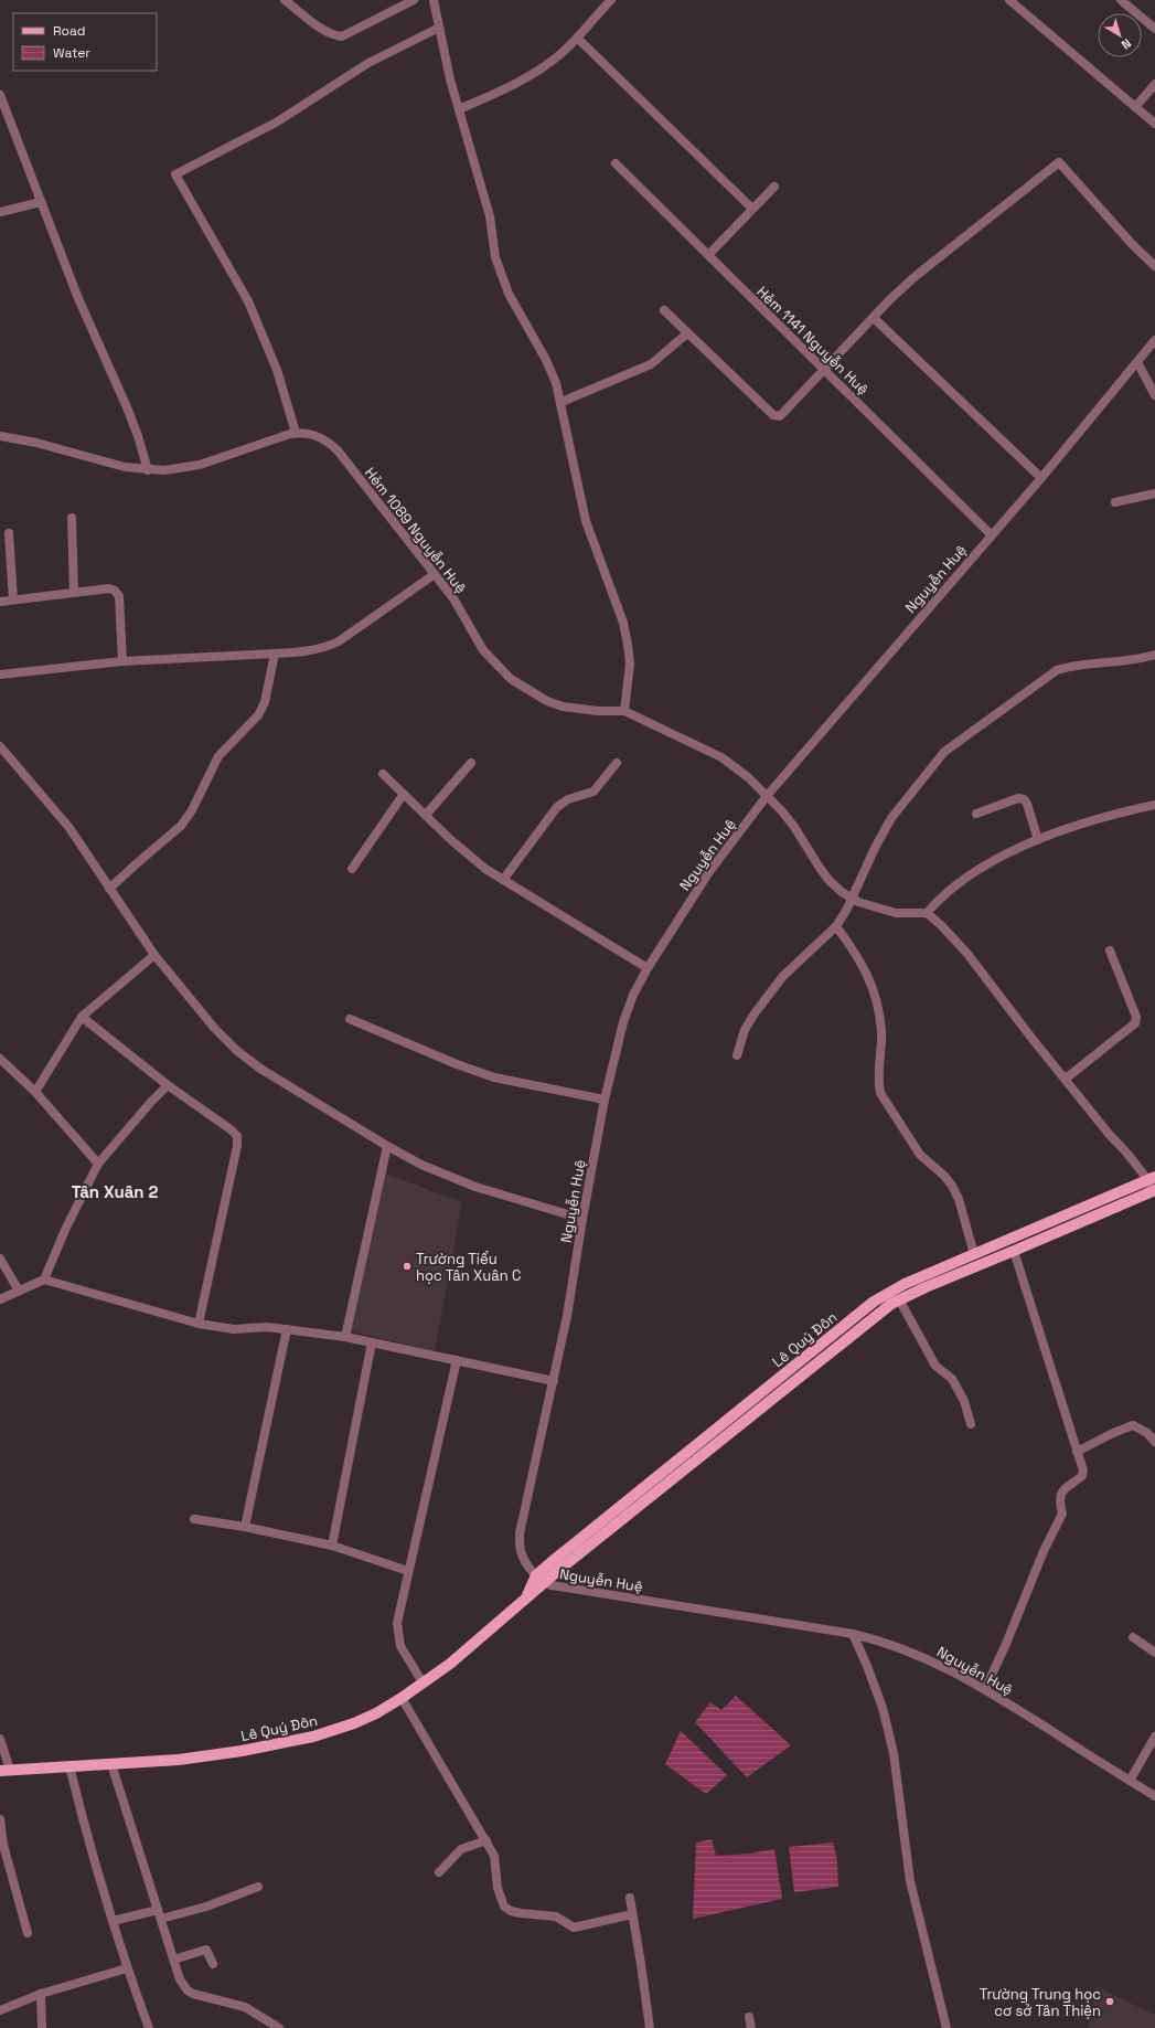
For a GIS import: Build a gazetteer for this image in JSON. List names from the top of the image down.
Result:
{
  "streets": {
    "main road": ["Lê Quý Đôn"],
    "street": ["Hẻm 1141 Nguyễn Huệ", "Hẻm 1089 Nguyễn Huệ", "Nguyễn Huệ"]
  },
  "crossings": [
    ["Hẻm 1141 Nguyễn Huệ", "Nguyễn Huệ"],
    ["Hẻm 1089 Nguyễn Huệ", "Nguyễn Huệ"],
    ["Nguyễn Huệ", "Lê Quý Đôn"]
  ],
  "districts": ["Tân Xuân 2"],
  "places": ["Trường Tiểu học Tân Xuân C", "Trường Trung học cơ sở Tân Thiện"],
  "legend": ["Road", "Water"],
  "north": "bottom right"
}
